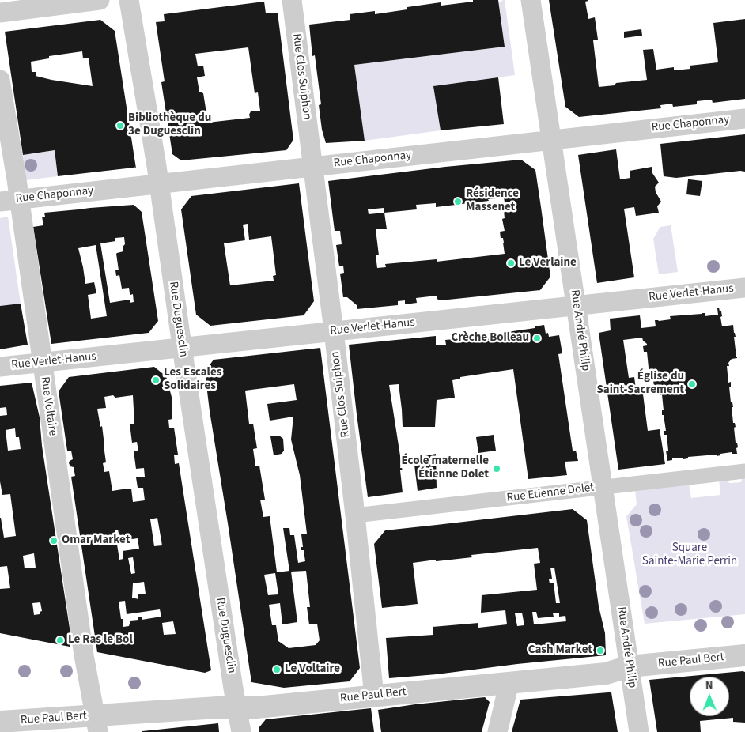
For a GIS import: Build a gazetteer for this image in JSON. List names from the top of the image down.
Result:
{
  "streets": {
    "street": [
      "Rue Clos Suiphon",
      "Rue Chaponnay",
      "Rue Verlet-Hanus",
      "Rue Duguesclin",
      "Rue André Philip",
      "Rue Voltaire",
      "Rue Etienne Dolet",
      "Rue Paul Bert"
    ]
  },
  "crossings": [
    ["Rue Clos Suiphon", "Rue Chaponnay"],
    ["Rue Clos Suiphon", "Rue Verlet-Hanus"],
    ["Rue Clos Suiphon", "Rue Etienne Dolet"],
    ["Rue Clos Suiphon", "Rue Paul Bert"],
    ["Rue Chaponnay", "Rue Duguesclin"],
    ["Rue Chaponnay", "Rue André Philip"],
    ["Rue Chaponnay", "Rue Voltaire"],
    ["Rue Verlet-Hanus", "Rue Duguesclin"],
    ["Rue Verlet-Hanus", "Rue André Philip"],
    ["Rue Verlet-Hanus", "Rue Voltaire"],
    ["Rue Duguesclin", "Rue Paul Bert"],
    ["Rue André Philip", "Rue Etienne Dolet"],
    ["Rue André Philip", "Rue Paul Bert"],
    ["Rue Voltaire", "Rue Paul Bert"]
  ],
  "parks": ["Square Sainte-Marie Perrin"],
  "places": [
    "Bibliothèque du 3e Duguesclin",
    "Résidence Massenet",
    "Le Verlaine",
    "Crèche Boileau",
    "Les Escales Solidaires",
    "Église du Saint-Sacrement",
    "École maternelle Étienne Dolet",
    "Omar Market",
    "Le Ras le Bol",
    "Cash Market",
    "Le Voltaire"
  ],
  "north": "top"
}
